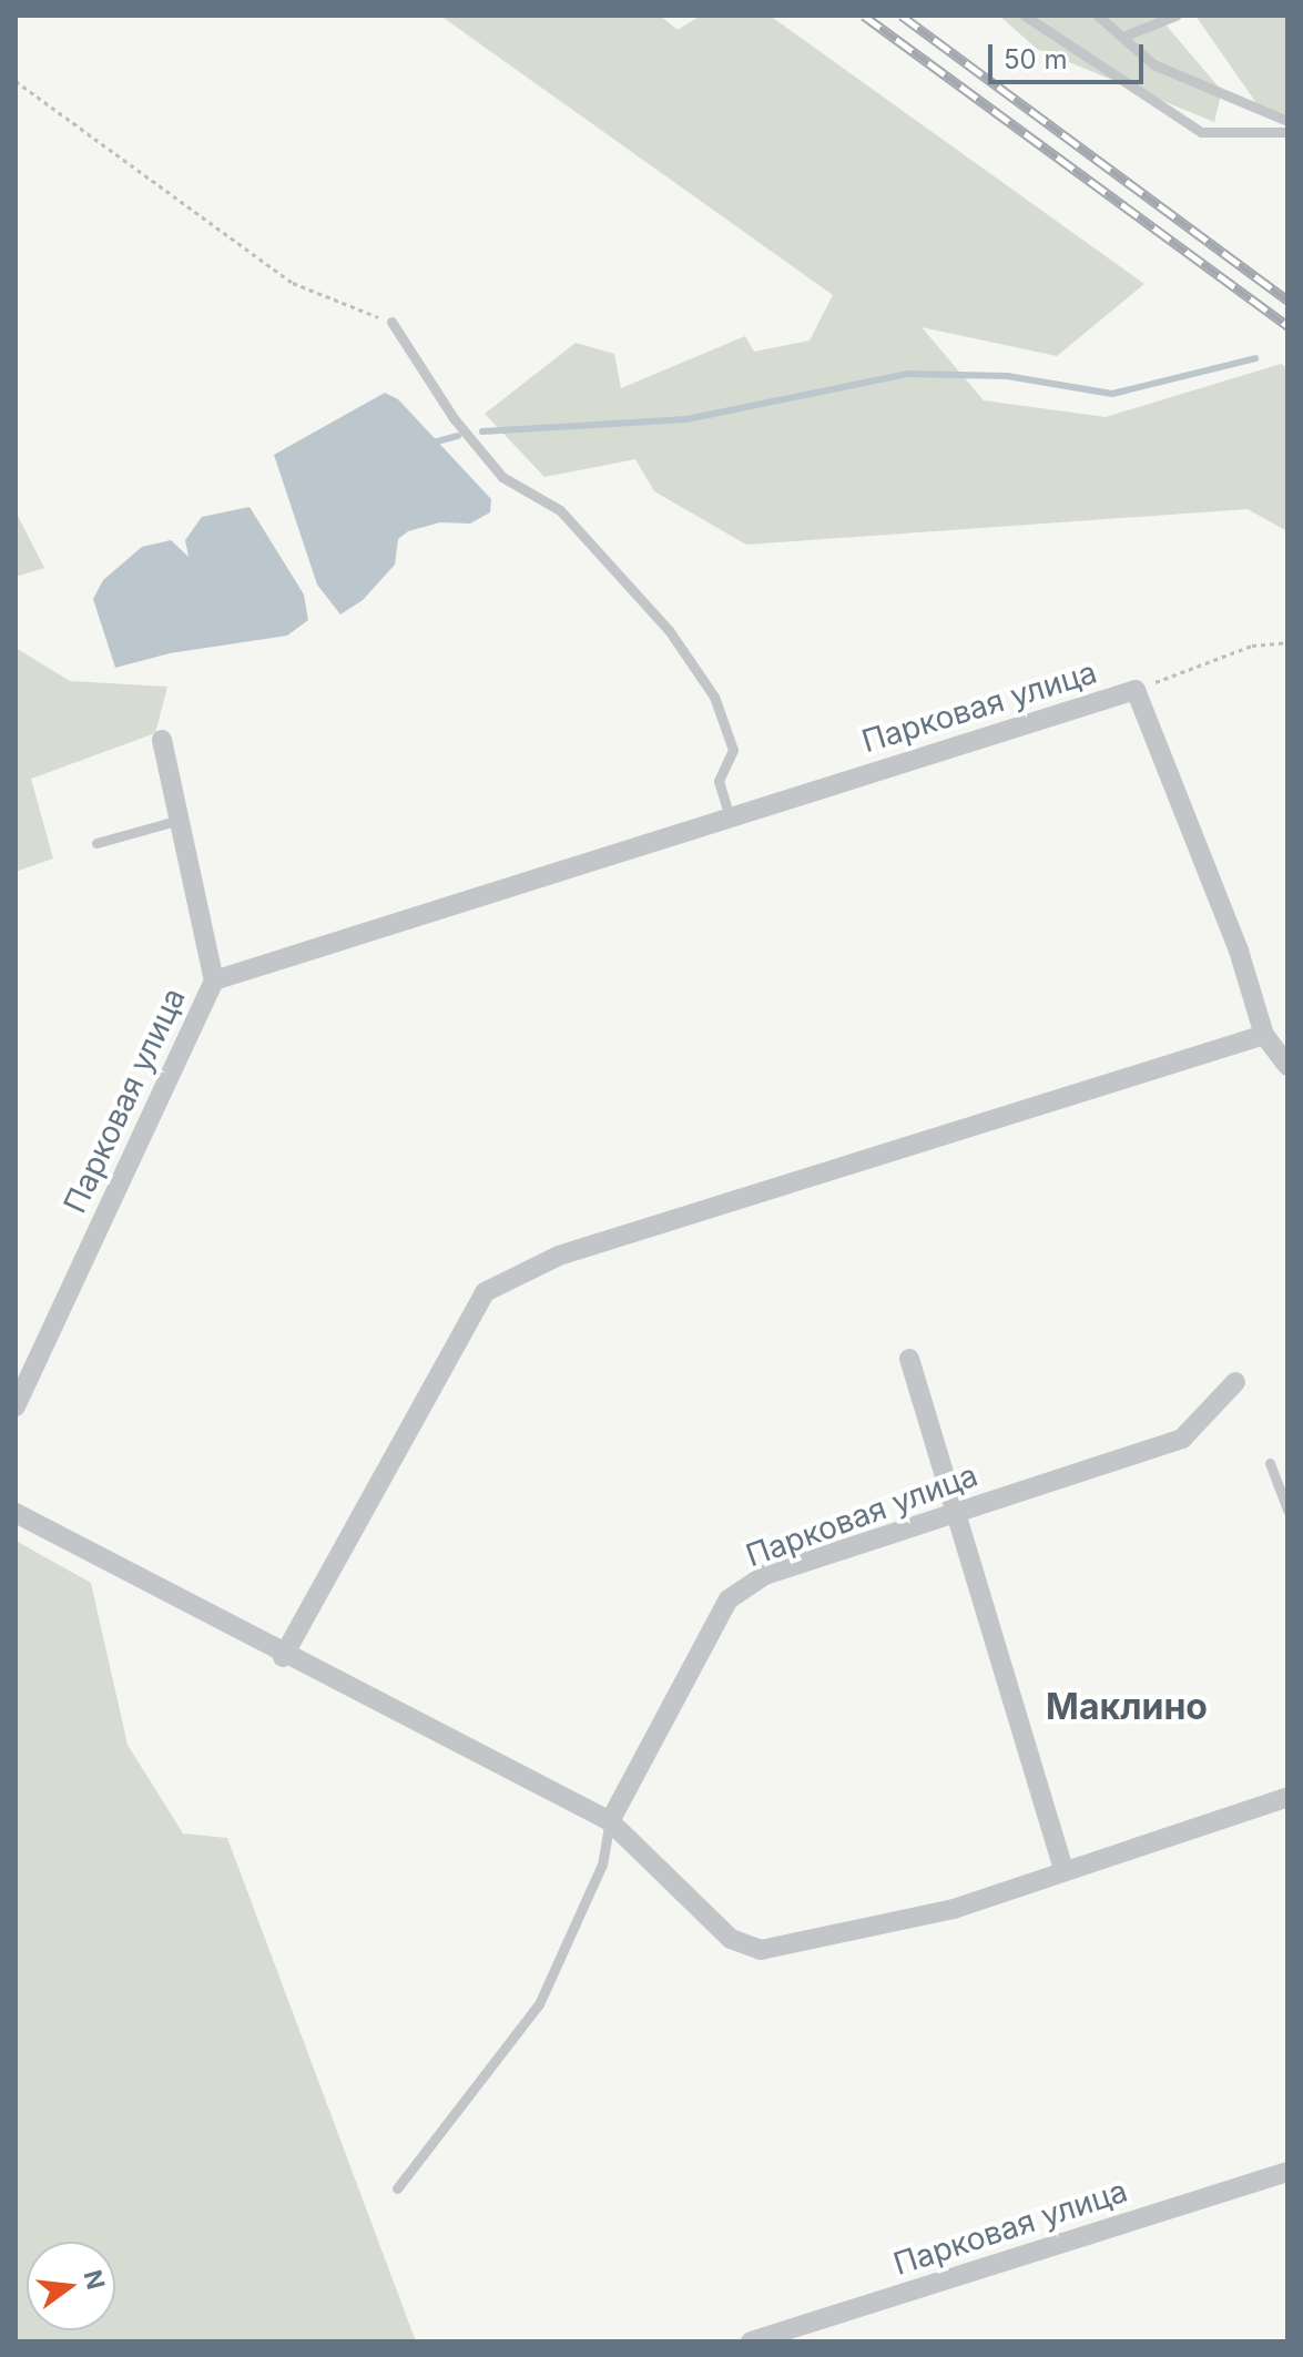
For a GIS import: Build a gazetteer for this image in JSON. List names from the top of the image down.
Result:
{
  "streets": {
    "street": ["Парковая улица"]
  },
  "districts": ["Маклино"],
  "scale_bar": "50 m",
  "north": "right"
}
